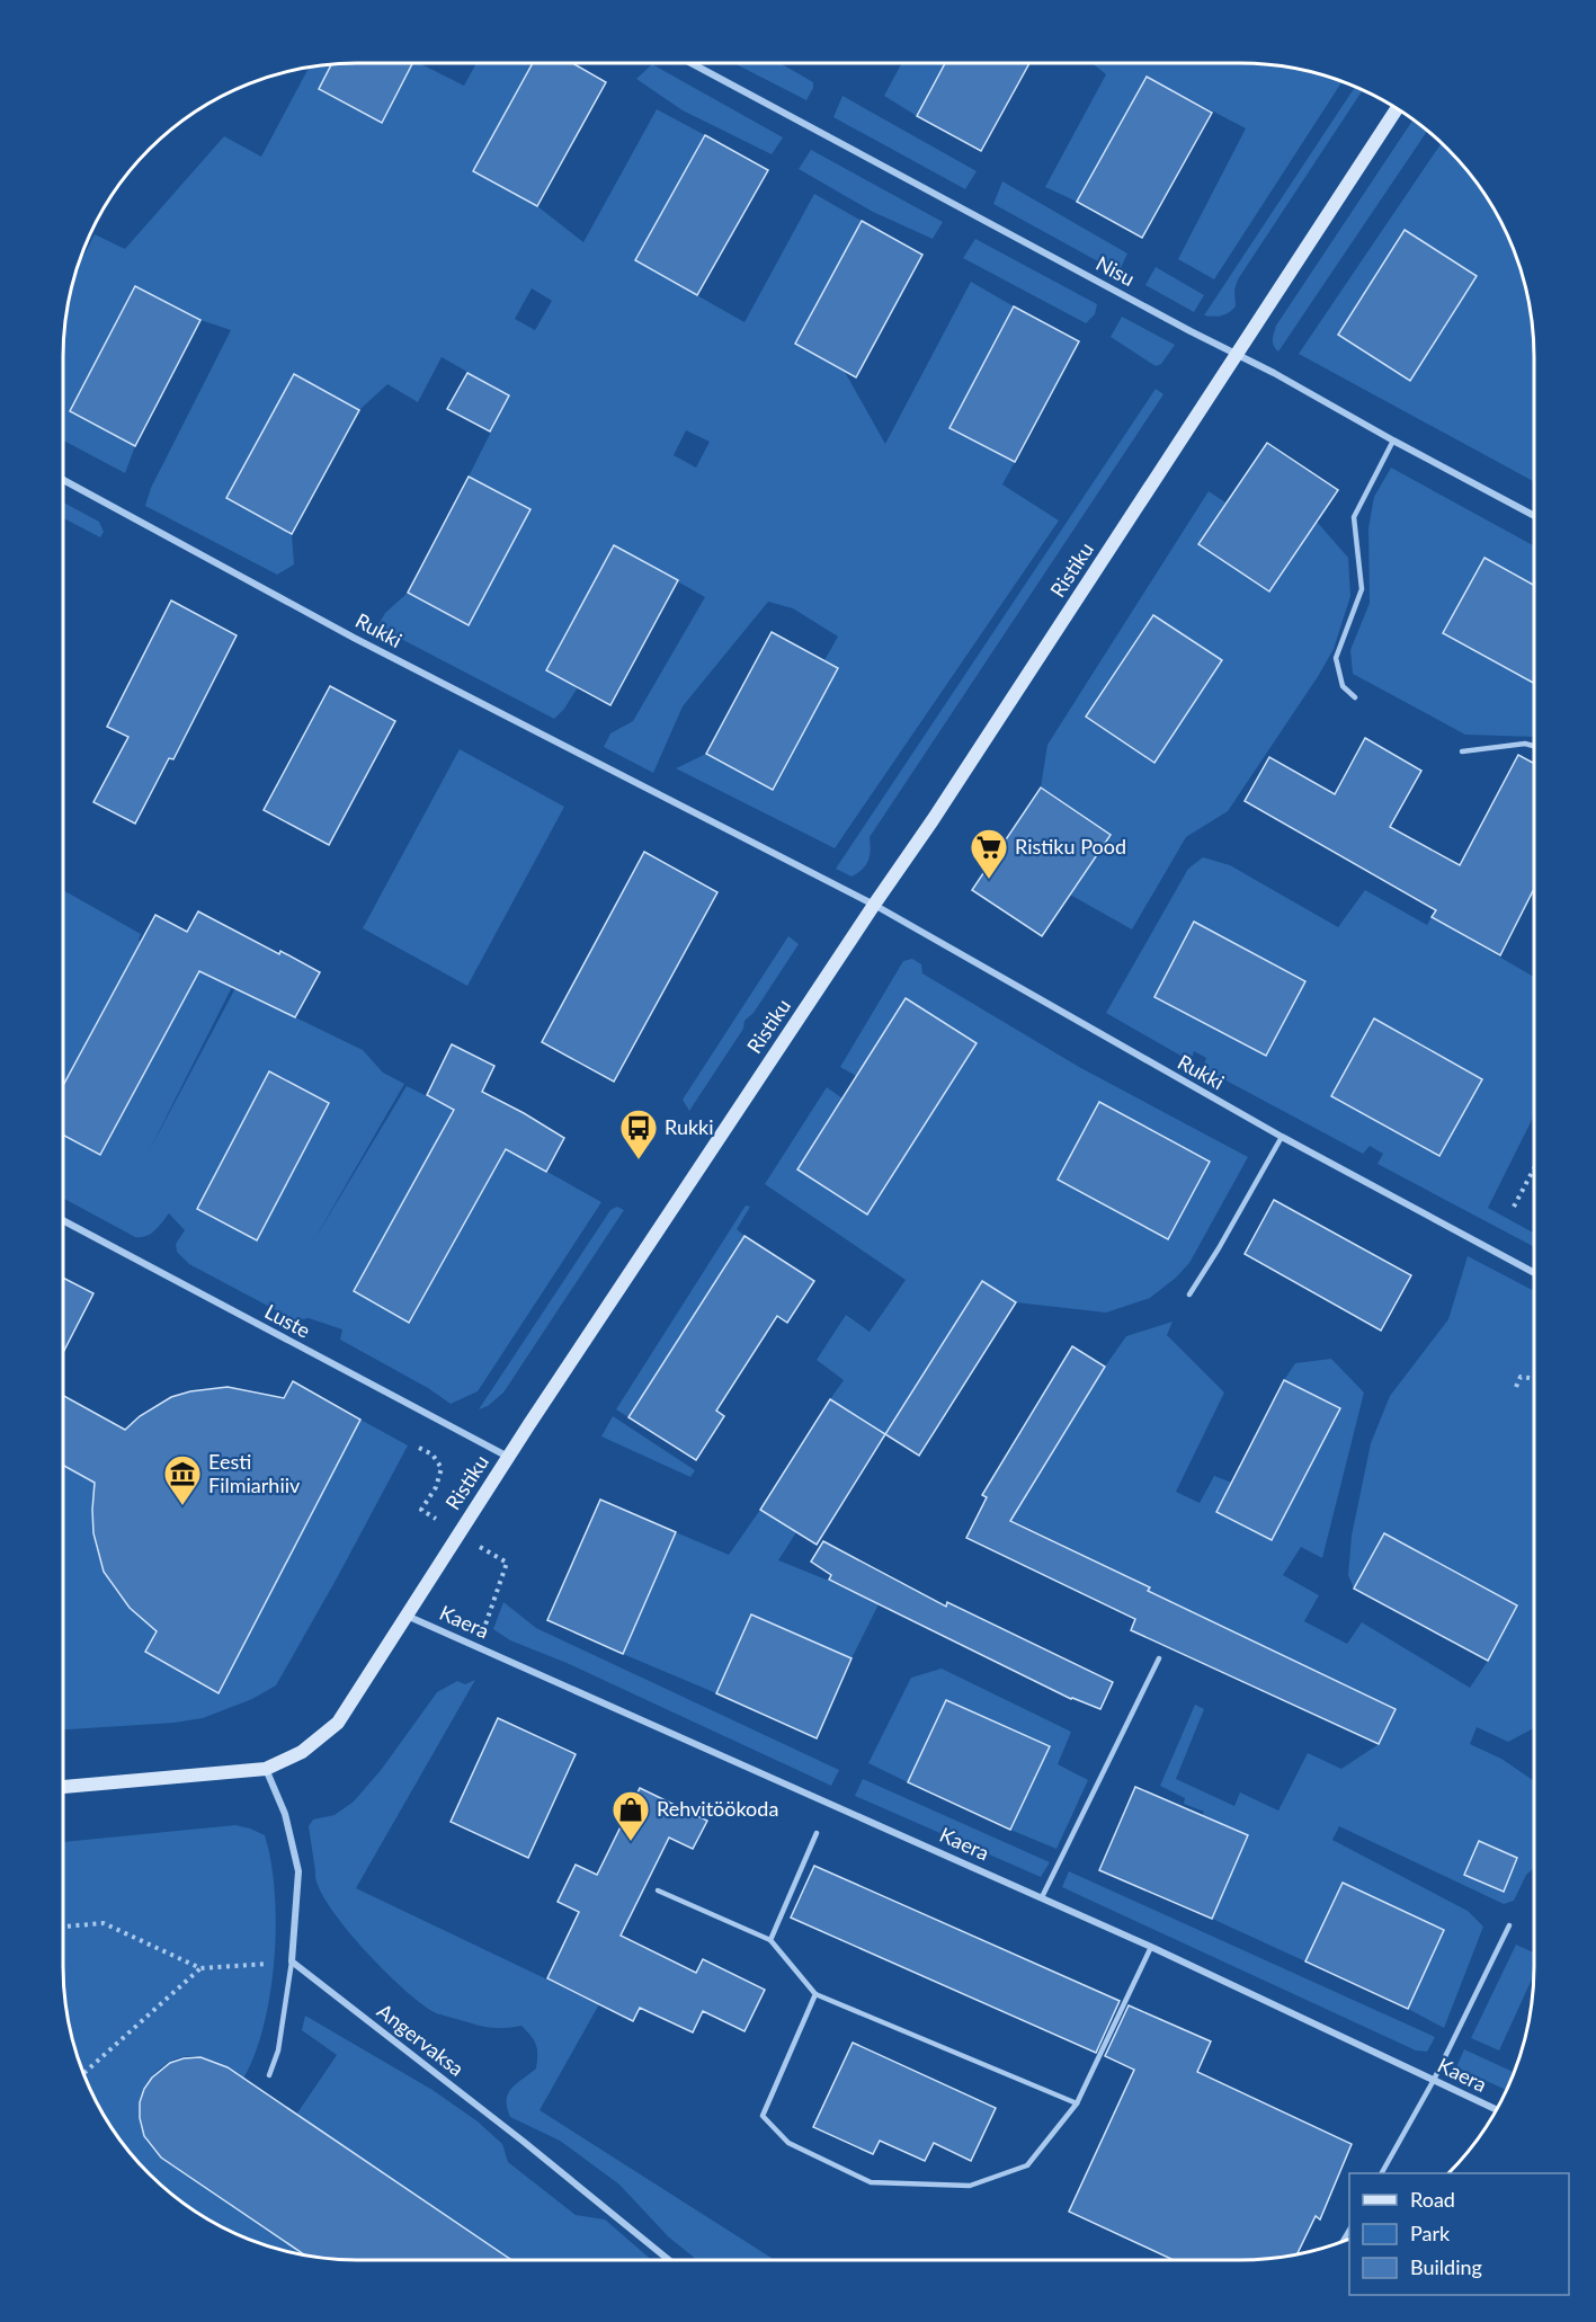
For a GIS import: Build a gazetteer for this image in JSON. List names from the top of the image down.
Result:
{
  "streets": {
    "street": [
      "Nisu",
      "Ristiku",
      "Rukki",
      "Luste",
      "Kaera",
      "Angervaksa"
    ]
  },
  "crossings": [
    ["Nisu", "Ristiku"],
    ["Ristiku", "Rukki"],
    ["Ristiku", "Luste"],
    ["Ristiku", "Kaera"]
  ],
  "places": {
    "supermarket": ["Ristiku Pood"],
    "bus stop": ["Rukki"],
    "museum": ["Eesti Filmiarhiiv"],
    "shop": ["Rehvitöökoda"]
  },
  "legend": ["Road", "Park", "Building"]
}
